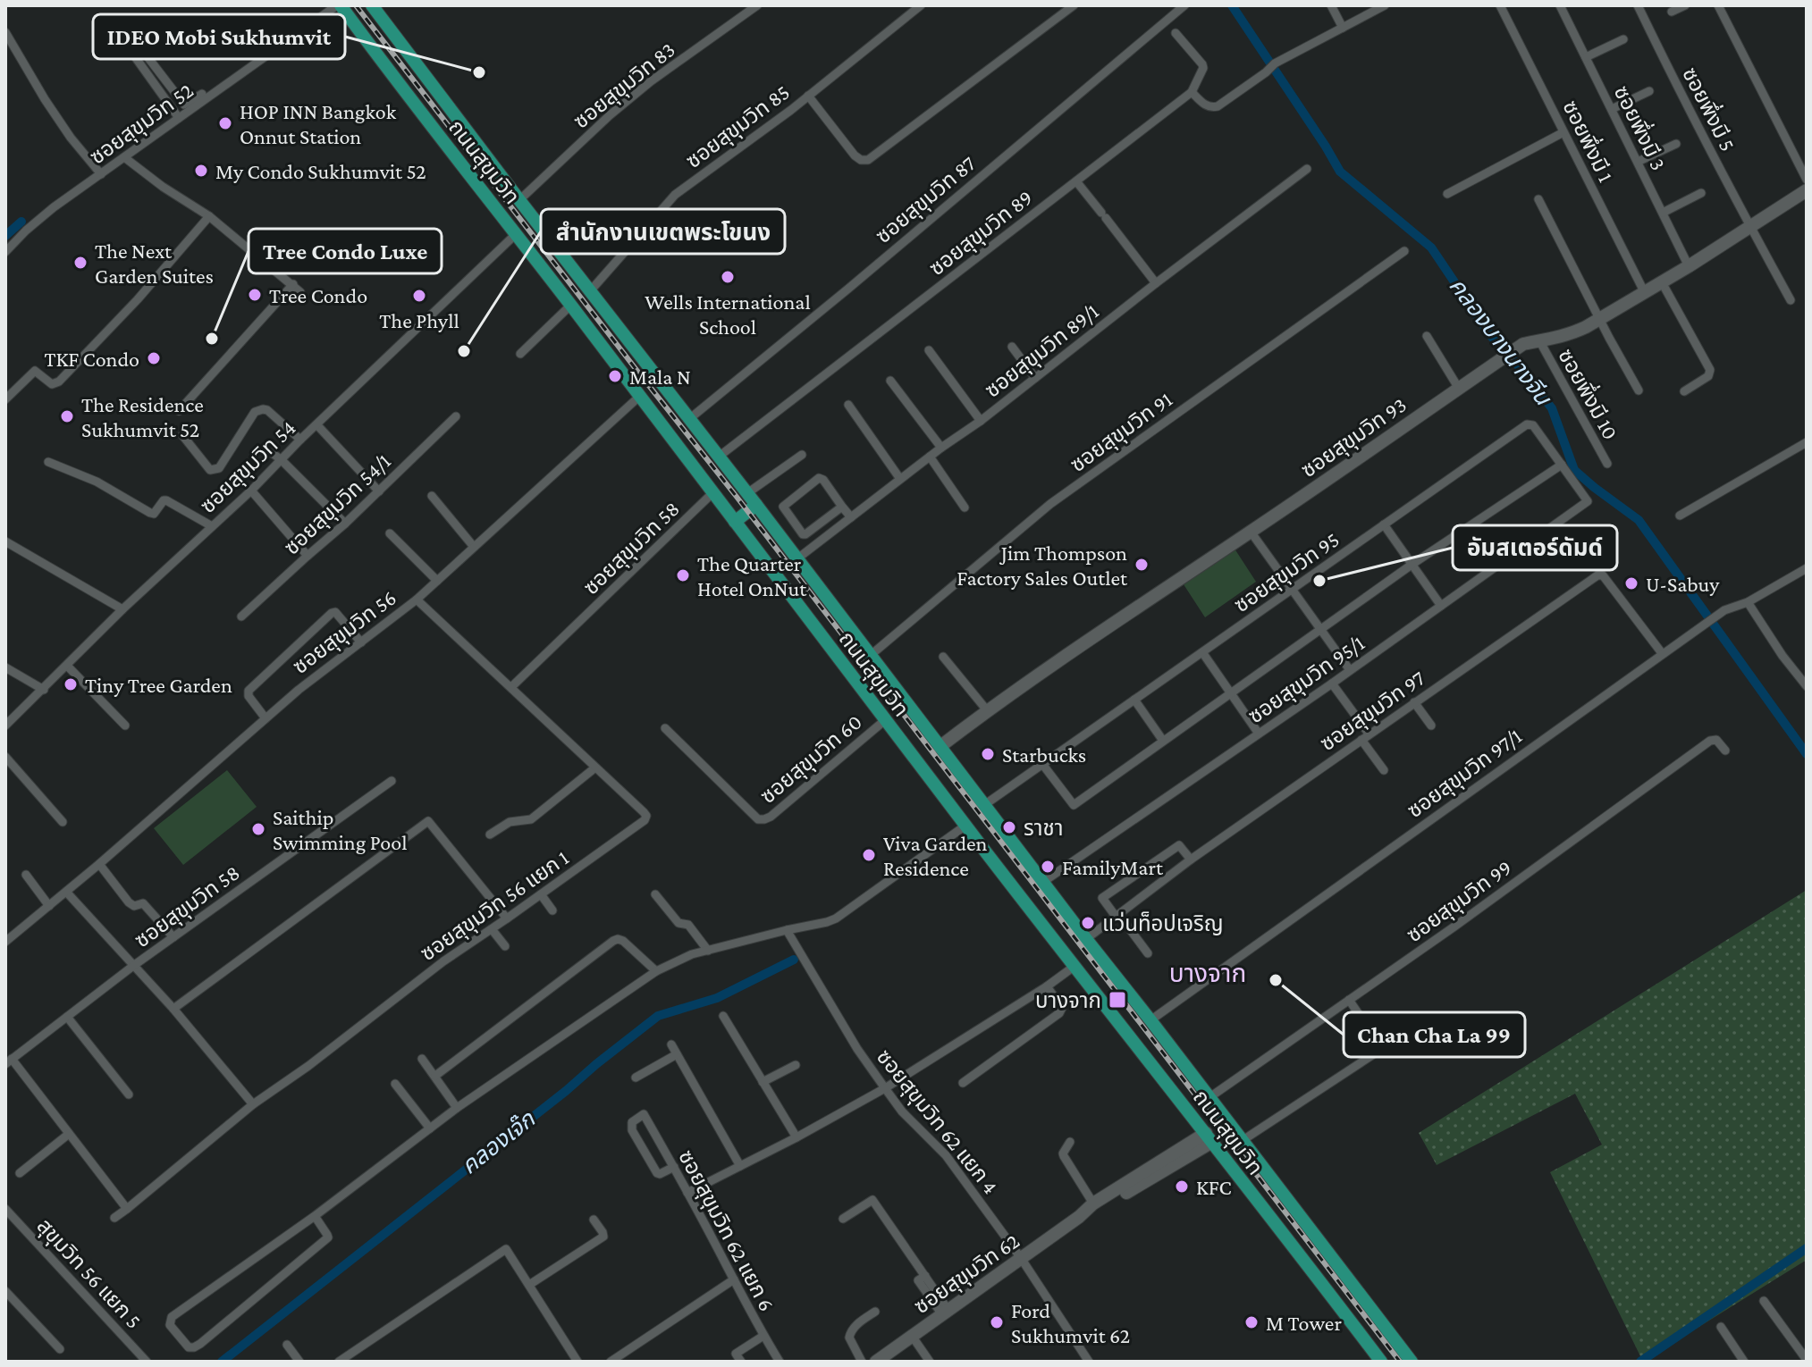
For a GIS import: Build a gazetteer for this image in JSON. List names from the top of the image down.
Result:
{
  "streets": {
    "main road": ["ถนนสุขุมวิท"],
    "street": [
      "ซอยสุขุมวิท 83",
      "ซอยพึ่งมี 5",
      "ซอยสุขุมวิท 52",
      "ซอยสุขุมวิท 85",
      "ซอยพึ่งมี 3",
      "ซอยพึ่งมี 1",
      "ซอยสุขุมวิท 87",
      "ซอยสุขุมวิท 89",
      "ซอยสุขุมวิท 89/1",
      "ซอยพึ่งมี 10",
      "ซอยสุขุมวิท 91",
      "ซอยสุขุมวิท 93",
      "ซอยสุขุมวิท 54",
      "ซอยสุขุมวิท 54/1",
      "ซอยสุขุมวิท 58",
      "ซอยสุขุมวิท 95",
      "ซอยสุขุมวิท 56",
      "ซอยสุขุมวิท 95/1",
      "ซอยสุขุมวิท 97",
      "ซอยสุขุมวิท 60",
      "ซอยสุขุมวิท 97/1",
      "ซอยสุขุมวิท 99",
      "ซอยสุขุมวิท 56 แยก 1",
      "ซอยสุขุมวิท 62 แยก 4",
      "ซอยสุขุมวิท 62 แยก 6",
      "สุขุมวิท 56 แยก 5",
      "ซอยสุขุมวิท 62"
    ]
  },
  "crossings": [
    ["ซอยสุขุมวิท 83", "ถนนสุขุมวิท"],
    ["ซอยพึ่งมี 5", "ซอยสุขุมวิท 93"],
    ["ซอยสุขุมวิท 52", "ถนนสุขุมวิท"],
    ["ซอยสุขุมวิท 85", "ถนนสุขุมวิท"],
    ["ซอยพึ่งมี 3", "ซอยสุขุมวิท 93"],
    ["ซอยพึ่งมี 1", "ซอยสุขุมวิท 93"],
    ["ถนนสุขุมวิท", "ซอยสุขุมวิท 87"],
    ["ถนนสุขุมวิท", "ซอยสุขุมวิท 89"],
    ["ถนนสุขุมวิท", "ซอยสุขุมวิท 89/1"],
    ["ถนนสุขุมวิท", "ซอยสุขุมวิท 91"],
    ["ถนนสุขุมวิท", "ซอยสุขุมวิท 93"],
    ["ถนนสุขุมวิท", "ซอยสุขุมวิท 54"],
    ["ถนนสุขุมวิท", "ซอยสุขุมวิท 58"],
    ["ถนนสุขุมวิท", "ซอยสุขุมวิท 95"],
    ["ถนนสุขุมวิท", "ซอยสุขุมวิท 56"],
    ["ถนนสุขุมวิท", "ซอยสุขุมวิท 95/1"],
    ["ถนนสุขุมวิท", "ซอยสุขุมวิท 97"],
    ["ถนนสุขุมวิท", "ซอยสุขุมวิท 60"],
    ["ถนนสุขุมวิท", "ซอยสุขุมวิท 97/1"],
    ["ถนนสุขุมวิท", "ซอยสุขุมวิท 99"],
    ["ถนนสุขุมวิท", "ซอยสุขุมวิท 62"],
    ["ซอยพึ่งมี 10", "ซอยสุขุมวิท 93"],
    ["ซอยสุขุมวิท 58", "ซอยสุขุมวิท 56 แยก 1"],
    ["ซอยสุขุมวิท 95", "ซอยสุขุมวิท 95/1"],
    ["ซอยสุขุมวิท 56", "ซอยสุขุมวิท 56 แยก 1"],
    ["ซอยสุขุมวิท 97", "ซอยสุขุมวิท 97/1"],
    ["ซอยสุขุมวิท 62 แยก 4", "ซอยสุขุมวิท 62"]
  ],
  "districts": ["บางจาก"],
  "water": ["คลองบางนางจีน", "คลองเจ๊ก"],
  "places": {
    "other": [
      "IDEO Mobi Sukhumvit",
      "HOP INN Bangkok Onnut Station",
      "My Condo Sukhumvit 52",
      "The Next Garden Suites",
      "Wells International School",
      "Tree Condo",
      "The Phyll",
      "Tree Condo Luxe",
      "สำนักงานเขตพระโขนง",
      "TKF Condo",
      "Mala N",
      "The Residence Sukhumvit 52",
      "Jim Thompson Factory Sales Outlet",
      "The Quarter Hotel OnNut",
      "อัมสเตอร์ดัมด์",
      "U-Sabuy",
      "Tiny Tree Garden",
      "Starbucks",
      "ราชา",
      "Saithip Swimming Pool",
      "Viva Garden Residence",
      "FamilyMart",
      "แว่นท็อปเจริญ",
      "Chan Cha La 99",
      "KFC",
      "Ford Sukhumvit 62",
      "M Tower"
    ],
    "transit": ["บางจาก"]
  }
}
